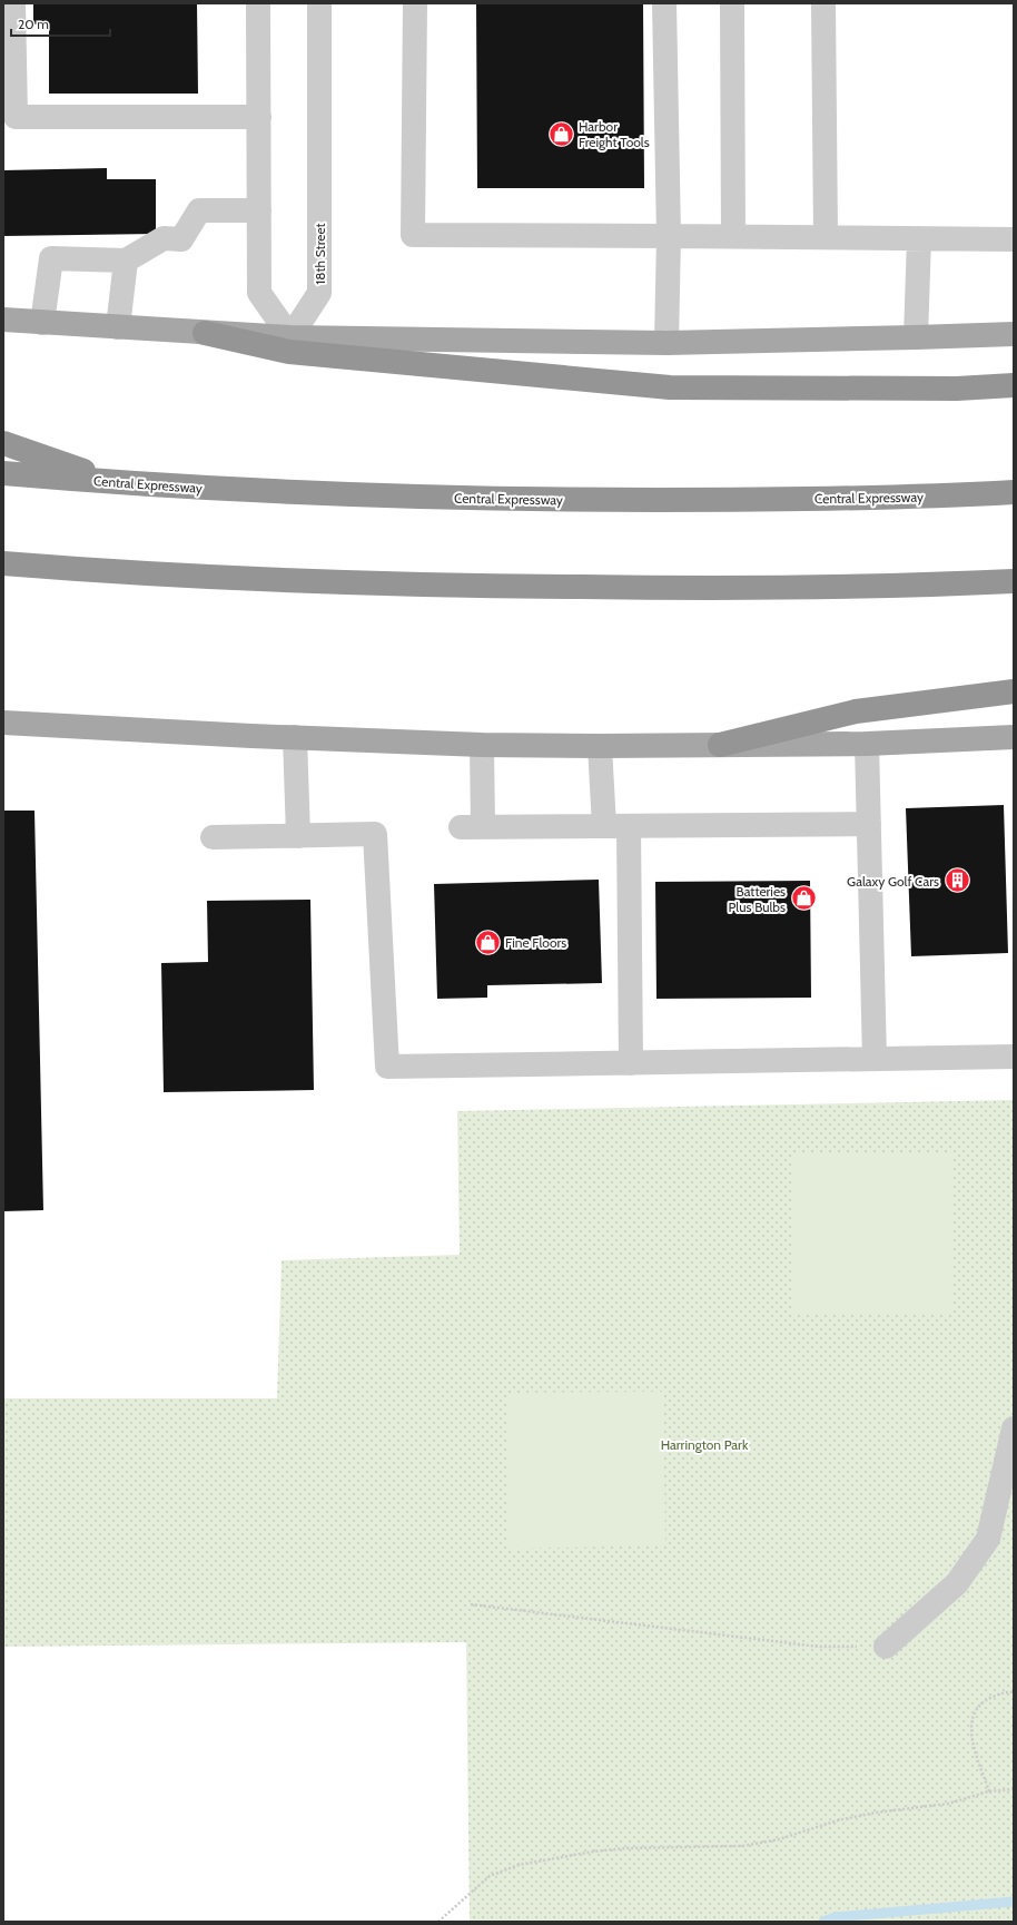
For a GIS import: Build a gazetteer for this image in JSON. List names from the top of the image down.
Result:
{
  "streets": {
    "highway": ["Central Expressway"],
    "street": ["18th Street"]
  },
  "parks": ["Harrington Park"],
  "places": {
    "shop": ["Harbor Freight Tools", "Batteries Plus Bulbs", "Fine Floors"],
    "building": ["Galaxy Golf Cars"]
  },
  "scale_bar": "20 m"
}
